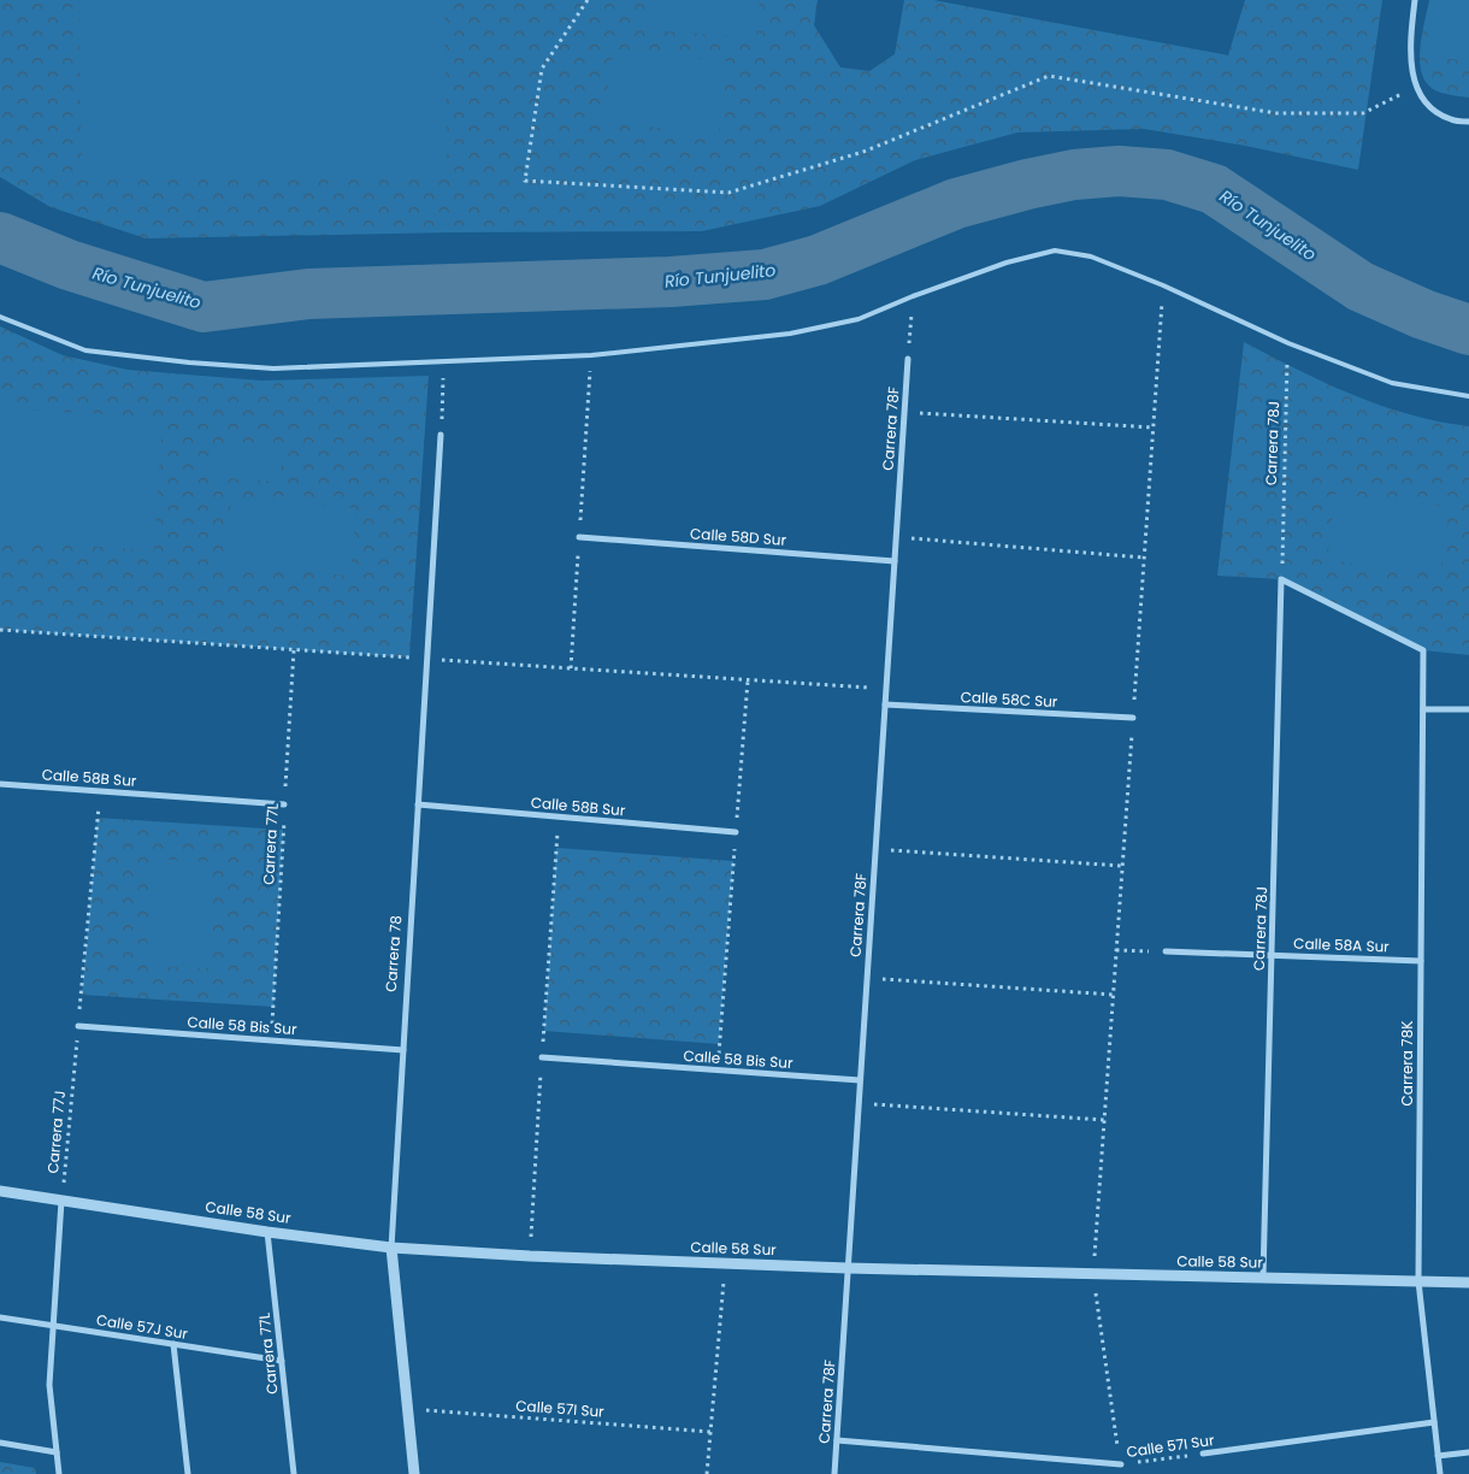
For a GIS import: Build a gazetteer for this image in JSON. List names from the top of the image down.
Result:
{
  "streets": {
    "street": [
      "Carrera 78F",
      "Carrera 78J",
      "Calle 58D Sur",
      "Calle 58C Sur",
      "Calle 58B Sur",
      "Carrera 77L",
      "Calle 58A Sur",
      "Carrera 78",
      "Calle 58 Bis Sur",
      "Carrera 78K",
      "Calle 58 Sur",
      "Calle 57J Sur",
      "Calle 57I Sur"
    ],
    "path": ["Carrera 77J"]
  },
  "crossings": [
    ["Carrera 78F", "Calle 58D Sur"],
    ["Carrera 78F", "Calle 58C Sur"],
    ["Carrera 78F", "Calle 58 Bis Sur"],
    ["Carrera 78F", "Calle 58 Sur"],
    ["Carrera 78F", "Calle 57I Sur"],
    ["Carrera 78J", "Calle 58A Sur"],
    ["Carrera 78J", "Carrera 78K"],
    ["Carrera 78J", "Calle 58 Sur"],
    ["Calle 58B Sur", "Carrera 77L"],
    ["Calle 58B Sur", "Carrera 78"],
    ["Calle 58B Sur", "Carrera 77J"],
    ["Carrera 77L", "Calle 58 Bis Sur"],
    ["Carrera 77L", "Calle 58 Sur"],
    ["Carrera 77L", "Calle 57J Sur"],
    ["Calle 58A Sur", "Carrera 78K"],
    ["Carrera 78", "Calle 58 Bis Sur"],
    ["Carrera 78", "Calle 58 Sur"],
    ["Carrera 78", "Calle 57I Sur"],
    ["Calle 58 Bis Sur", "Carrera 77J"],
    ["Carrera 78K", "Calle 58 Sur"],
    ["Carrera 78K", "Calle 57I Sur"],
    ["Carrera 77J", "Calle 58 Sur"]
  ],
  "water": ["Río Tunjuelito"]
}
